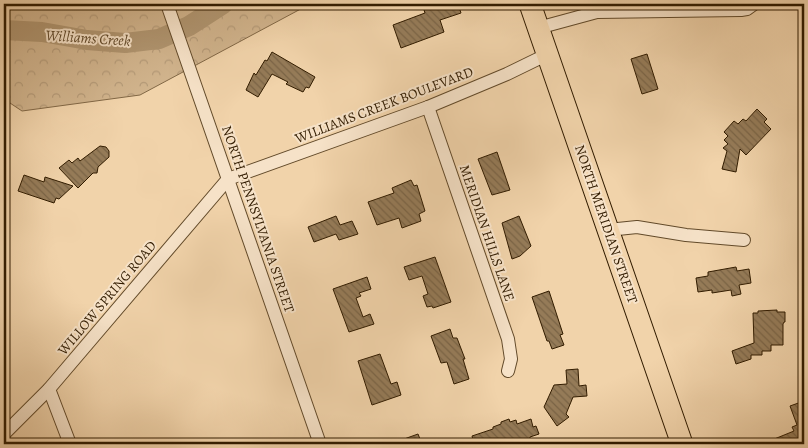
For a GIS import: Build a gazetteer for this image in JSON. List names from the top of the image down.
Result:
{
  "streets": {
    "main road": ["NORTH MERIDIAN STREET"],
    "street": [
      "WILLIAMS CREEK BOULEVARD",
      "NORTH PENNSYLVANIA STREET",
      "MERIDIAN HILLS LANE",
      "WILLOW SPRING ROAD"
    ]
  },
  "crossings": [
    ["WILLIAMS CREEK BOULEVARD", "NORTH PENNSYLVANIA STREET"],
    ["WILLIAMS CREEK BOULEVARD", "NORTH MERIDIAN STREET"],
    ["WILLIAMS CREEK BOULEVARD", "MERIDIAN HILLS LANE"],
    ["WILLIAMS CREEK BOULEVARD", "WILLOW SPRING ROAD"],
    ["NORTH PENNSYLVANIA STREET", "WILLOW SPRING ROAD"]
  ],
  "water": ["Williams Creek"]
}
